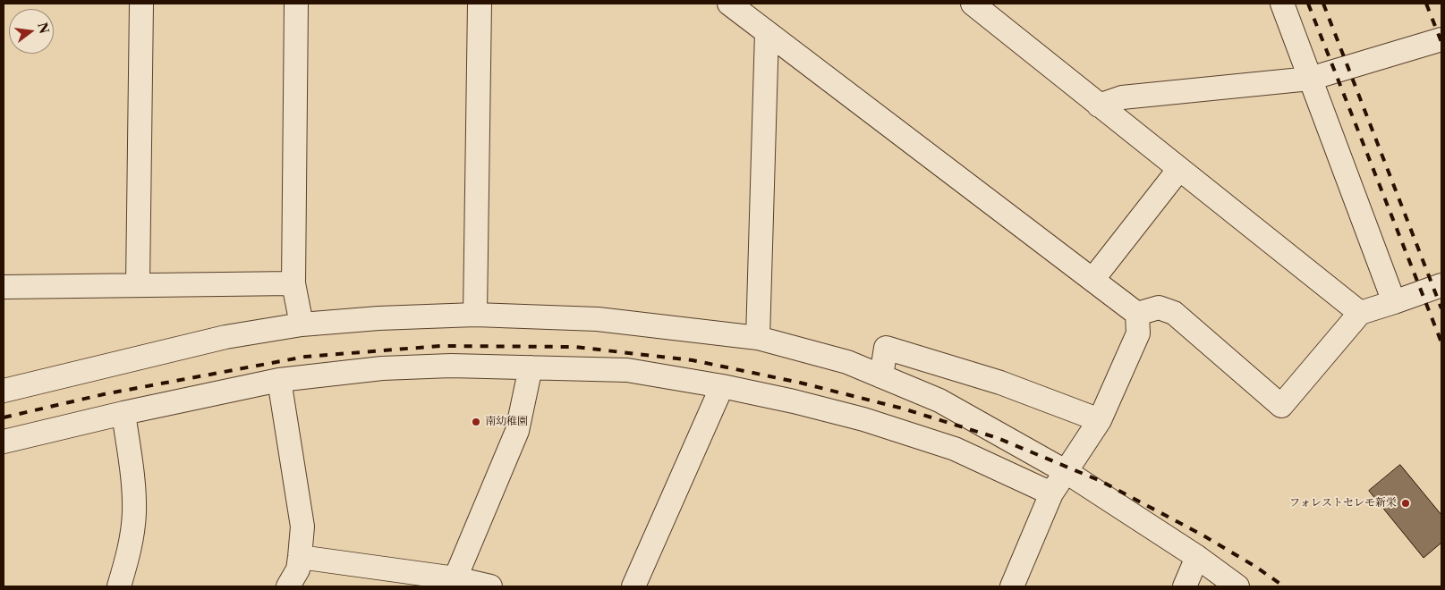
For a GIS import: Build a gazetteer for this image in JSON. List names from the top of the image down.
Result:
{
  "places": ["南幼稚園", "フォレストセレモ新栄"],
  "north": "right"
}
